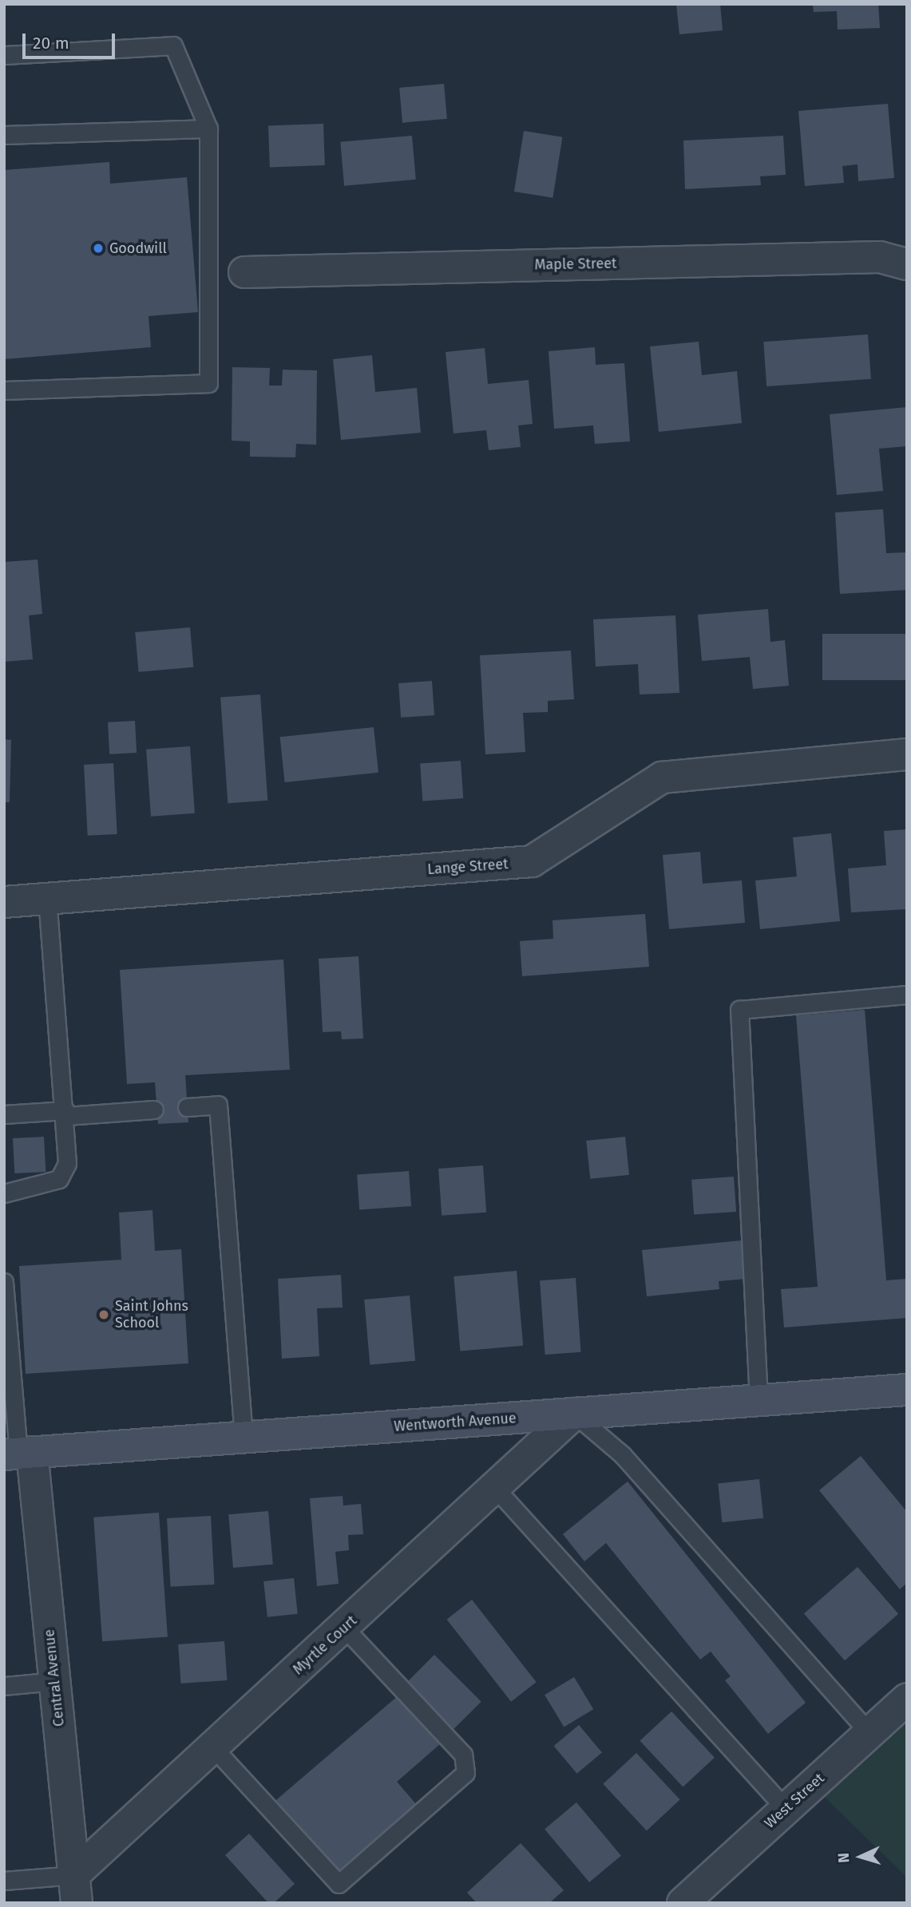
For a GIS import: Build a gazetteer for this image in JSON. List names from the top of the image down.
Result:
{
  "streets": {
    "street": [
      "Maple Street",
      "Lange Street",
      "Wentworth Avenue",
      "Myrtle Court",
      "Central Avenue",
      "West Street"
    ]
  },
  "crossings": [
    ["Wentworth Avenue", "Myrtle Court"],
    ["Wentworth Avenue", "Central Avenue"],
    ["Myrtle Court", "Central Avenue"]
  ],
  "places": ["Goodwill", "Saint Johns School"],
  "scale_bar": "20 m",
  "north": "left"
}
